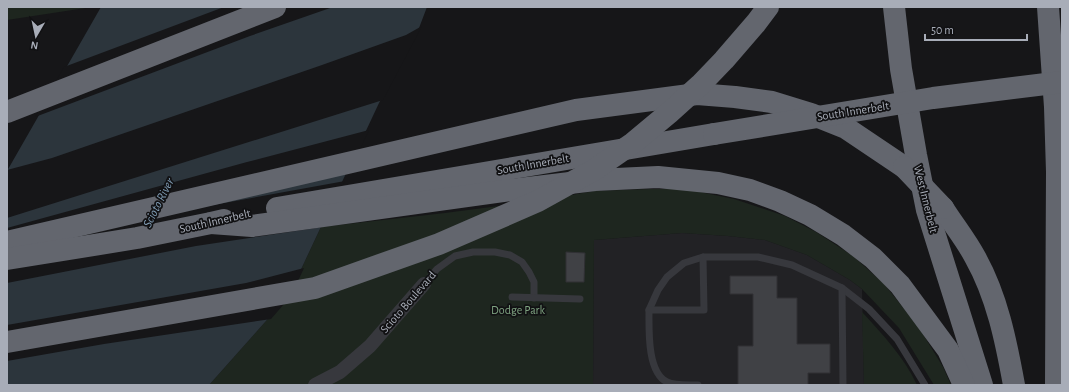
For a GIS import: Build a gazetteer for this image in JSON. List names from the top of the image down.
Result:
{
  "streets": {
    "highway": ["South Innerbelt", "West Innerbelt"],
    "street": ["Scioto Boulevard"]
  },
  "water": ["Scioto River"],
  "parks": ["Dodge Park"],
  "scale_bar": "50 m",
  "north": "bottom"
}
